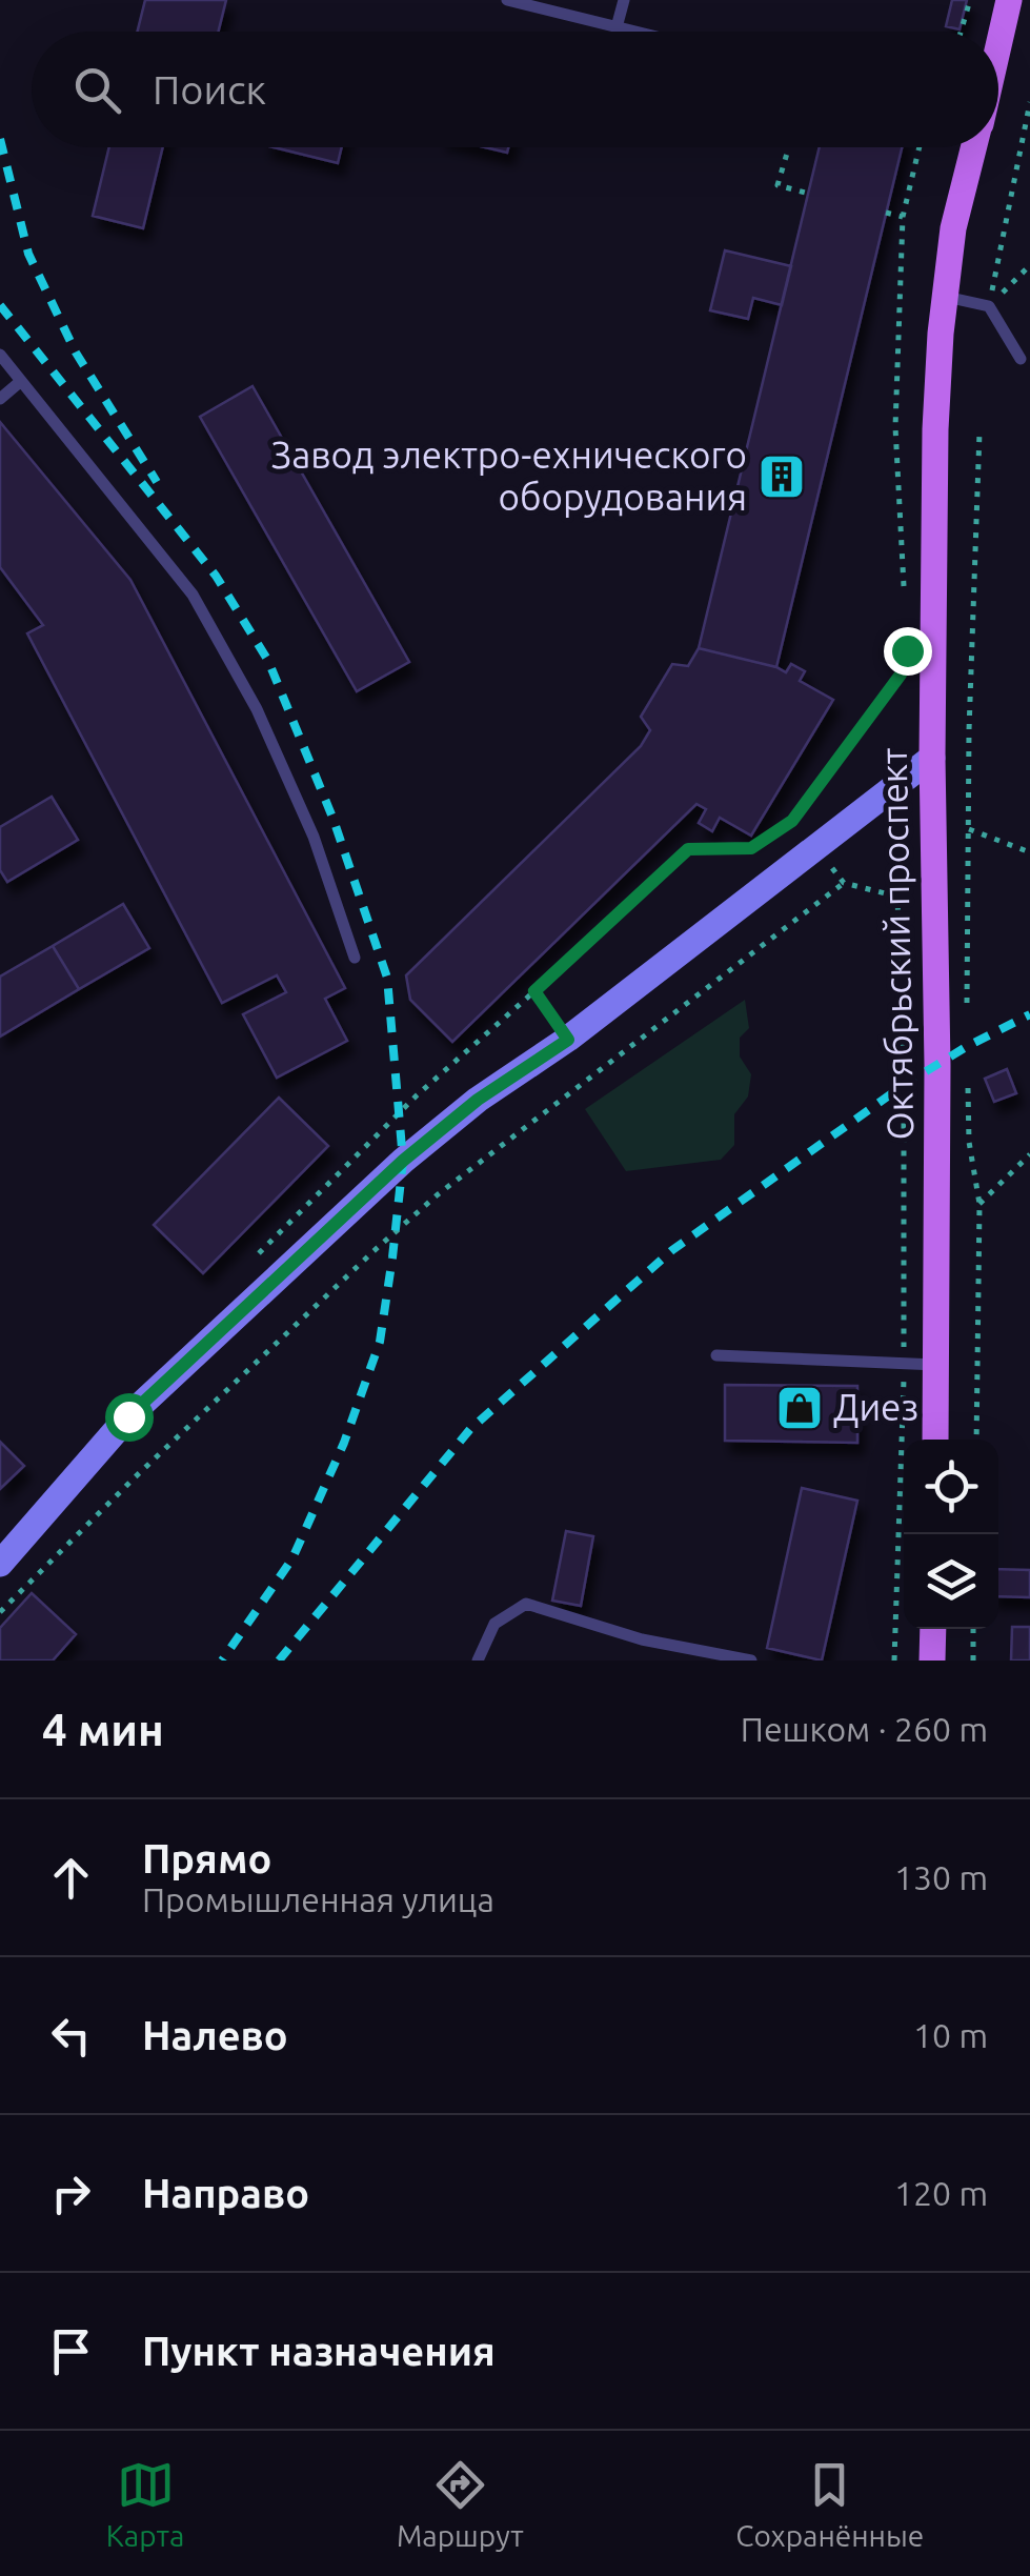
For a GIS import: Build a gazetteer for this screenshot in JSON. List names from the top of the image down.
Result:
{
  "streets": {
    "main road": ["Октябрьский проспект"]
  },
  "places": {
    "building": ["Завод электро-ехнического оборудования"],
    "shop": ["Диез"]
  },
  "page": {
    "search": "Поиск",
    "heading": ["4 мин", "Пешком · 260 m"],
    "list": [
      ["Прямо", "Промышленная улица", "130 m"],
      ["Налево", "10 m"],
      ["Направо", "120 m"],
      "Пункт назначения"
    ],
    "nav": ["Карта", "Маршрут", "Сохранённые"]
  }
}
